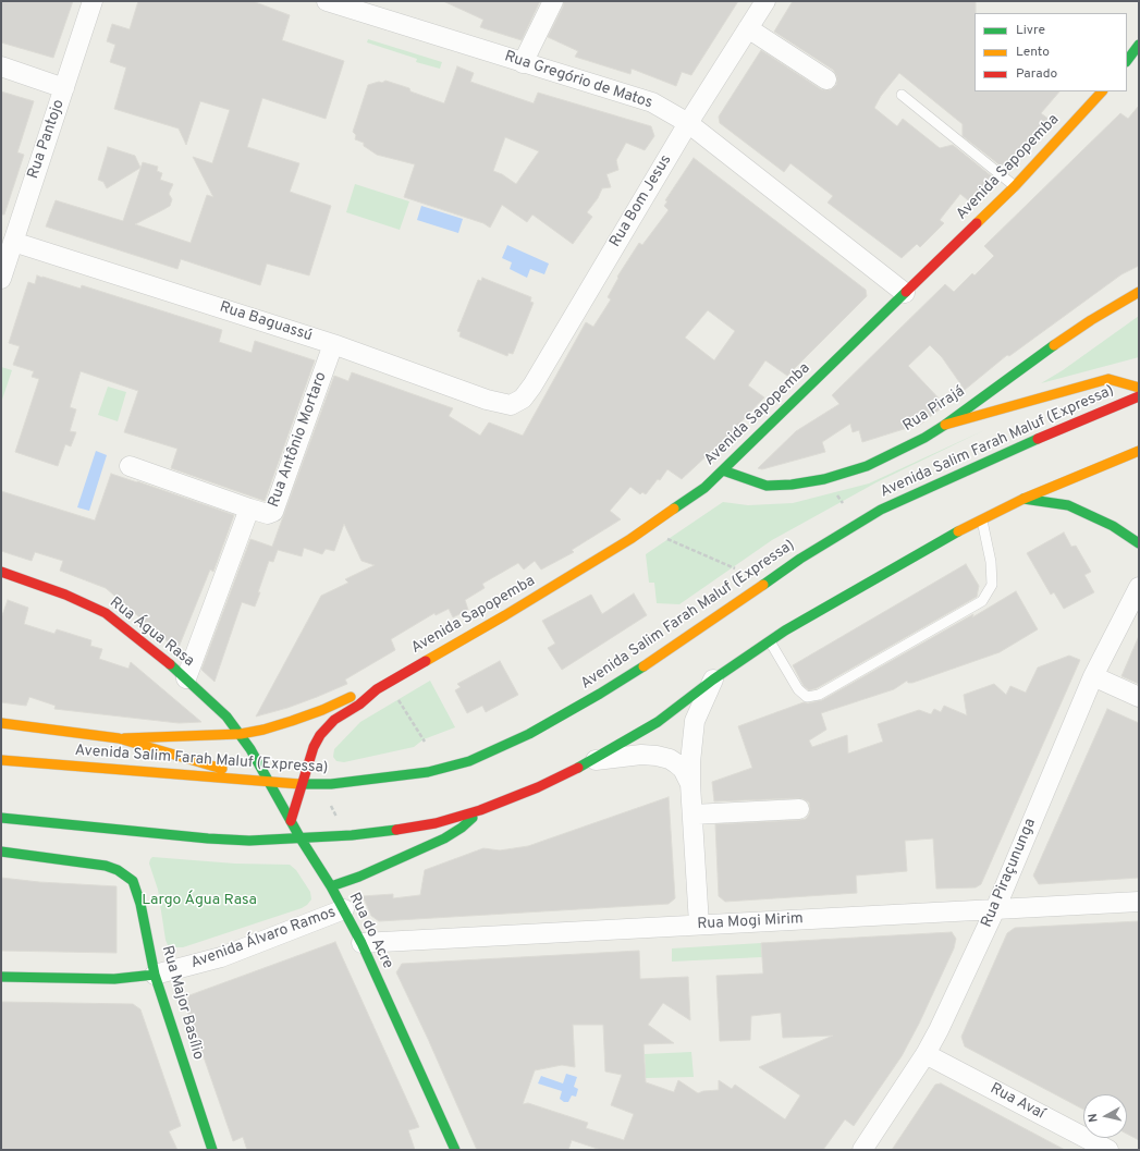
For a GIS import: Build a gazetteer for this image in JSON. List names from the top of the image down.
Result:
{
  "streets": {
    "main road": [
      "Avenida Sapopemba",
      "Rua Pirajá",
      "Avenida Salim Farah Maluf (Expressa)",
      "Rua Água Rasa",
      "Rua do Acre",
      "Avenida Álvaro Ramos",
      "Rua Major Basílio"
    ],
    "street": [
      "Rua Gregório de Matos",
      "Rua Pantojo",
      "Rua Bom Jesus",
      "Rua Baguassú",
      "Rua Antônio Mortaro",
      "Rua Piraçununga",
      "Rua Mogi Mirim",
      "Rua Avaí"
    ]
  },
  "crossings": [
    ["Rua Gregório de Matos", "Avenida Sapopemba"],
    ["Rua Gregório de Matos", "Rua Bom Jesus"],
    ["Rua Pantojo", "Rua Baguassú"],
    ["Avenida Sapopemba", "Rua Pirajá"],
    ["Avenida Sapopemba", "Avenida Salim Farah Maluf (Expressa)"],
    ["Avenida Sapopemba", "Rua Água Rasa"],
    ["Avenida Sapopemba", "Rua do Acre"],
    ["Rua Bom Jesus", "Rua Baguassú"],
    ["Rua Baguassú", "Rua Antônio Mortaro"],
    ["Rua Antônio Mortaro", "Rua Água Rasa"],
    ["Avenida Salim Farah Maluf (Expressa)", "Rua do Acre"],
    ["Rua Água Rasa", "Rua do Acre"],
    ["Rua Piraçununga", "Rua Mogi Mirim"],
    ["Rua Piraçununga", "Rua Avaí"],
    ["Rua Mogi Mirim", "Rua do Acre"],
    ["Rua do Acre", "Avenida Álvaro Ramos"],
    ["Avenida Álvaro Ramos", "Rua Major Basílio"]
  ],
  "parks": ["Largo Água Rasa"],
  "legend": ["Livre", "Lento", "Parado"],
  "north": "left"
}
